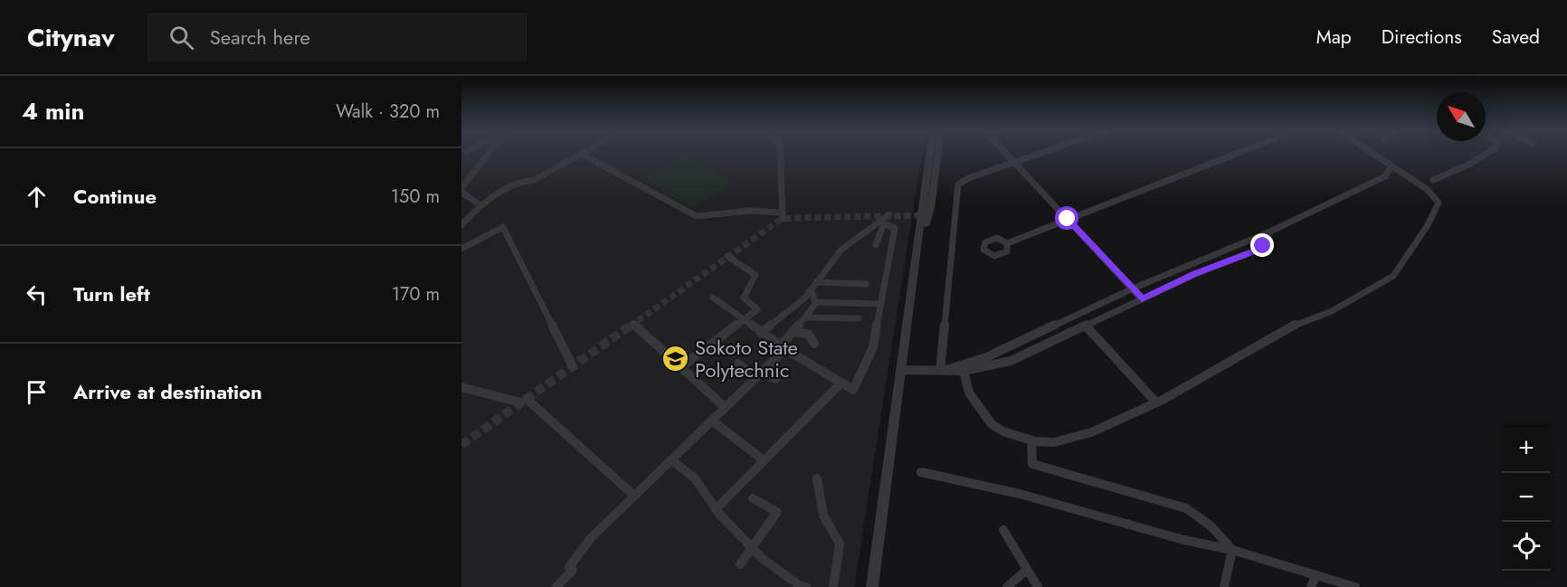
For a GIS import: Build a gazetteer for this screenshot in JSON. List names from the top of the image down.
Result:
{
  "places": {
    "school or university": ["Sokoto State Polytechnic"]
  },
  "north": "top left",
  "page": {
    "header": "Citynav",
    "search": "Search here",
    "nav": ["Map", "Directions", "Saved"],
    "heading": ["4 min", "Walk · 320 m"],
    "list": [
      ["Continue", "150 m"],
      ["Turn left", "170 m"],
      "Arrive at destination"
    ],
    "map_buttons": ["+", "−"]
  }
}
